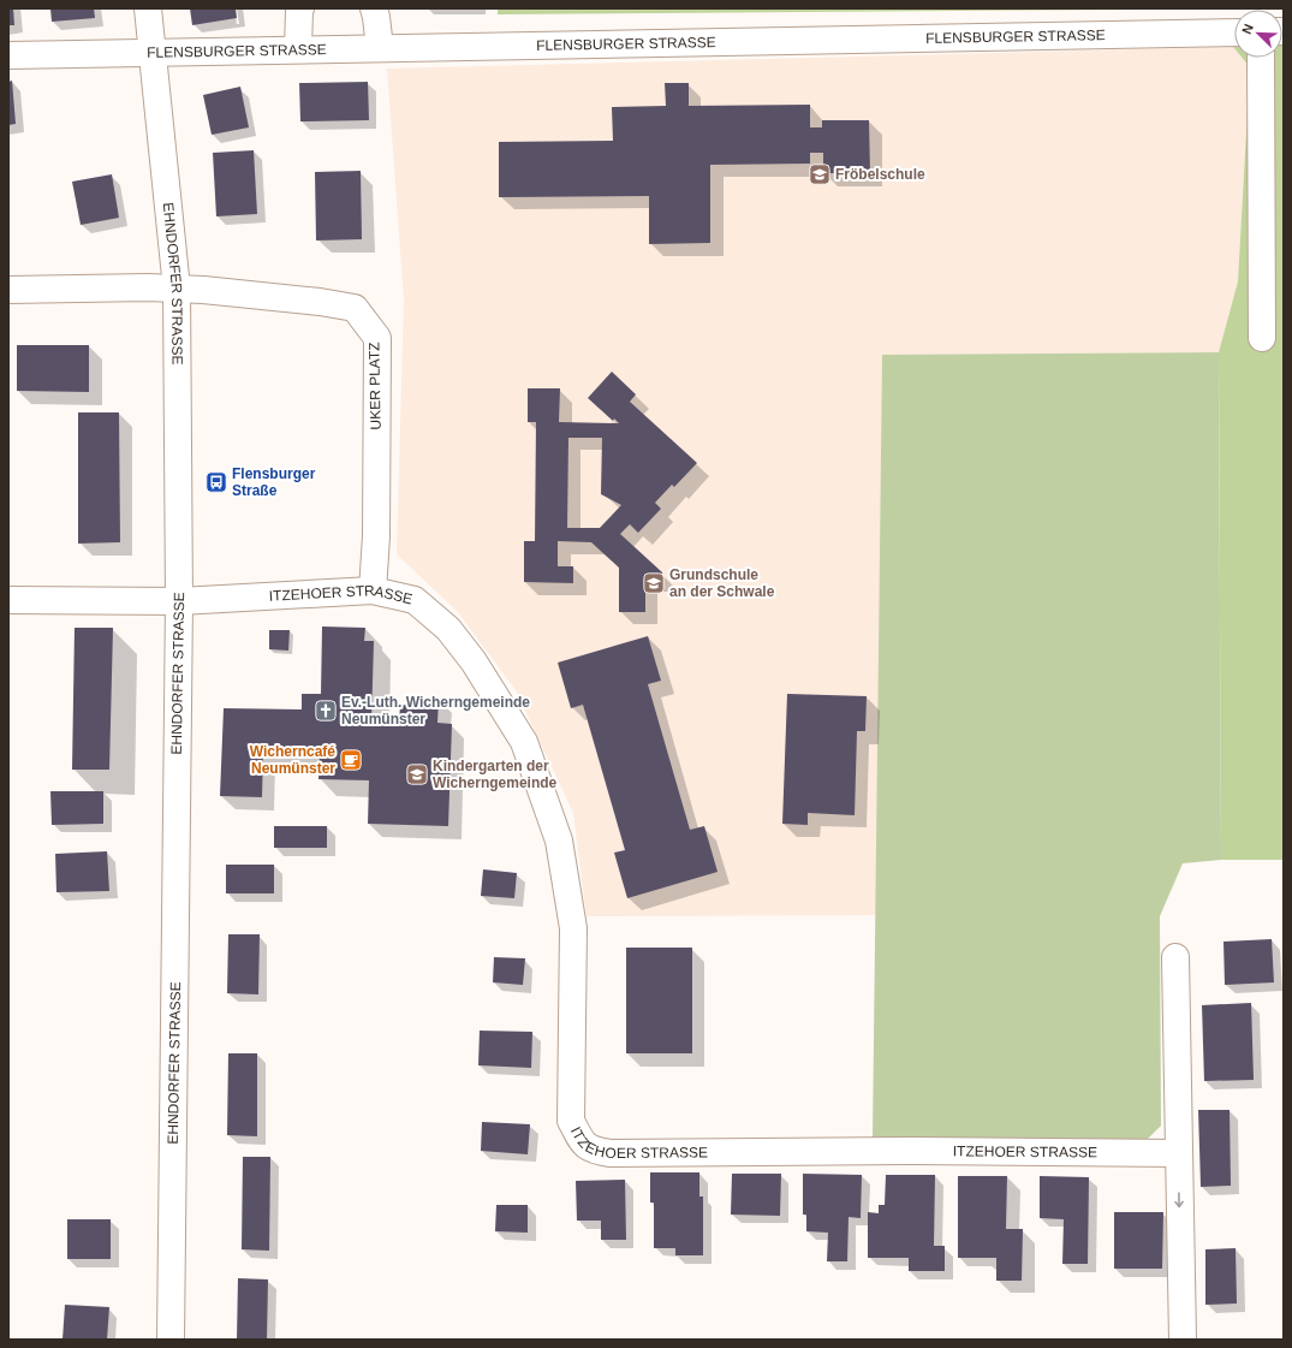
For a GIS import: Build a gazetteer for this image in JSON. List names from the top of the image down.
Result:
{
  "streets": {
    "street": [
      "FLENSBURGER STRASSE",
      "EHNDORFER STRASSE",
      "UKER PLATZ",
      "ITZEHOER STRASSE"
    ]
  },
  "crossings": [
    ["FLENSBURGER STRASSE", "EHNDORFER STRASSE"],
    ["EHNDORFER STRASSE", "UKER PLATZ"],
    ["EHNDORFER STRASSE", "ITZEHOER STRASSE"],
    ["UKER PLATZ", "ITZEHOER STRASSE"]
  ],
  "places": {
    "school or university": ["Fröbelschule", "Grundschule an der Schwale", "Kindergarten der Wicherngemeinde"],
    "bus stop": ["Flensburger Straße"],
    "church": ["Ev.-Luth. Wicherngemeinde Neumünster"],
    "cafe": ["Wicherncafé Neumünster"]
  },
  "north": "top left"
}
